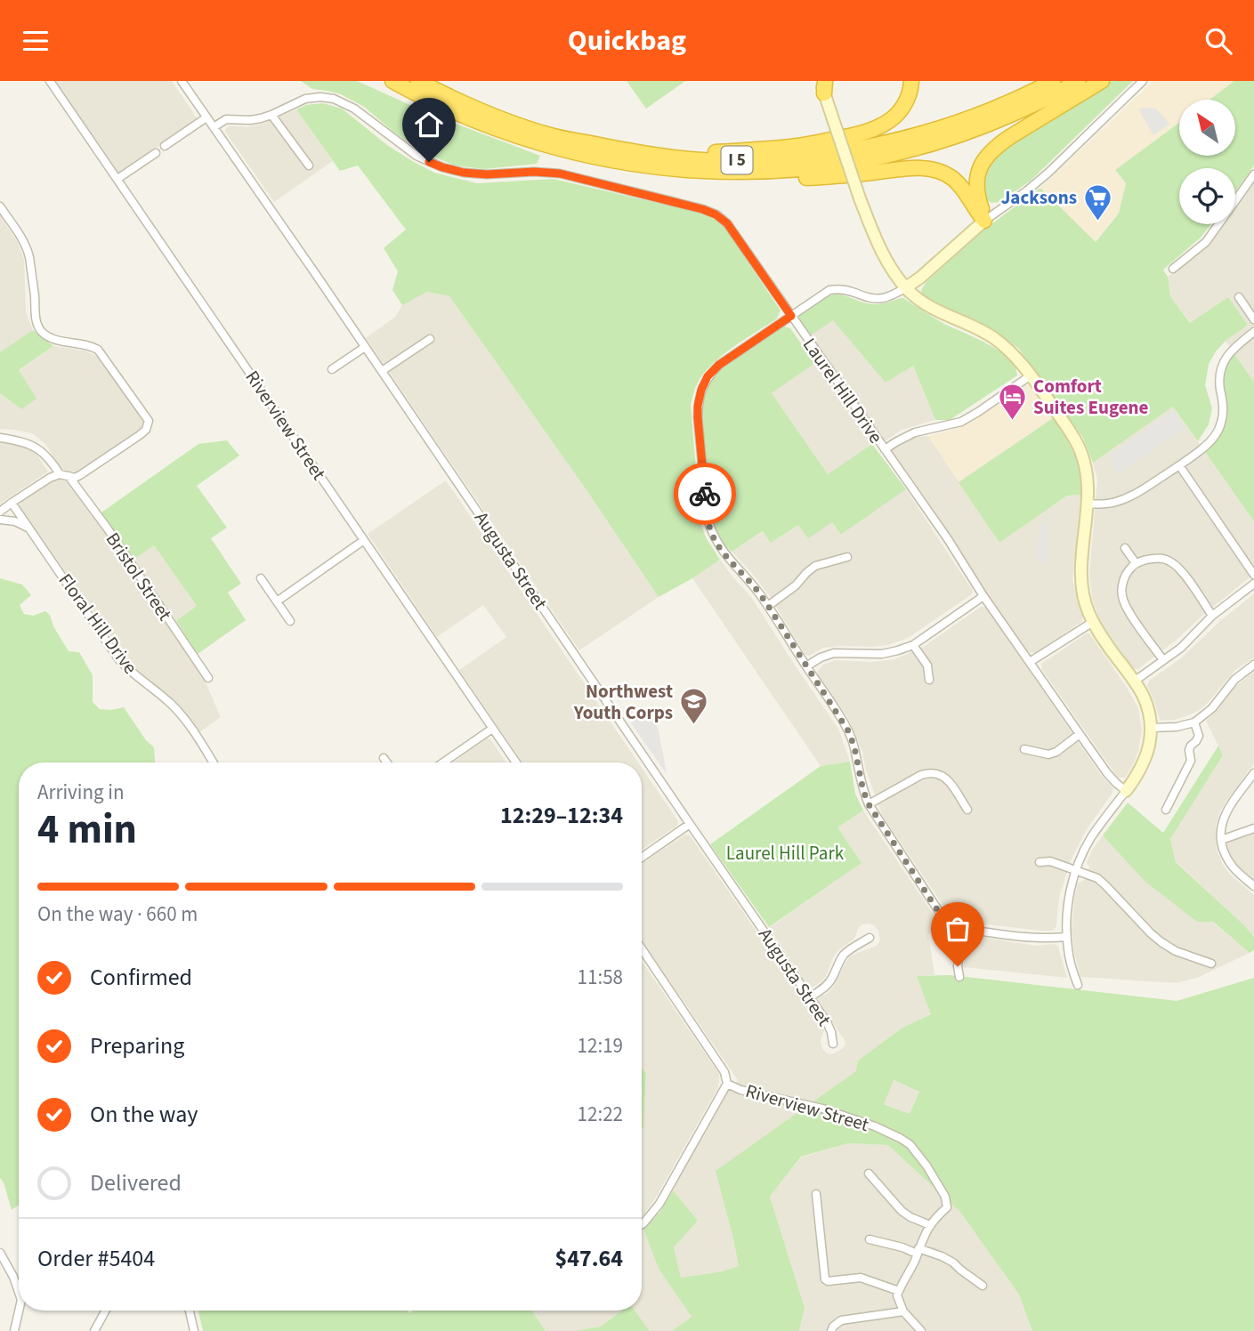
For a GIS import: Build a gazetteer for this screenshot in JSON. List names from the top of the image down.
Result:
{
  "streets": {
    "highway": ["I 5"],
    "street": [
      "Laurel Hill Drive",
      "Riverview Street",
      "Augusta Street",
      "Bristol Street",
      "Floral Hill Drive"
    ]
  },
  "crossings": [
    ["Laurel Hill Drive", "Augusta Street"]
  ],
  "parks": ["Laurel Hill Park"],
  "places": {
    "supermarket": ["Jacksons"],
    "hotel": ["Comfort Suites Eugene"],
    "school or university": ["Northwest Youth Corps"]
  },
  "north": "top left",
  "page": {
    "header": "Quickbag",
    "heading": ["4 min", "Arriving in", "12:29–12:34"],
    "panel": ["Order #5404", "$47.64"],
    "bar": "On the way · 660 m",
    "list": [
      ["Confirmed", "11:58"],
      ["Preparing", "12:19"],
      ["On the way", "12:22"],
      "Delivered"
    ]
  }
}
